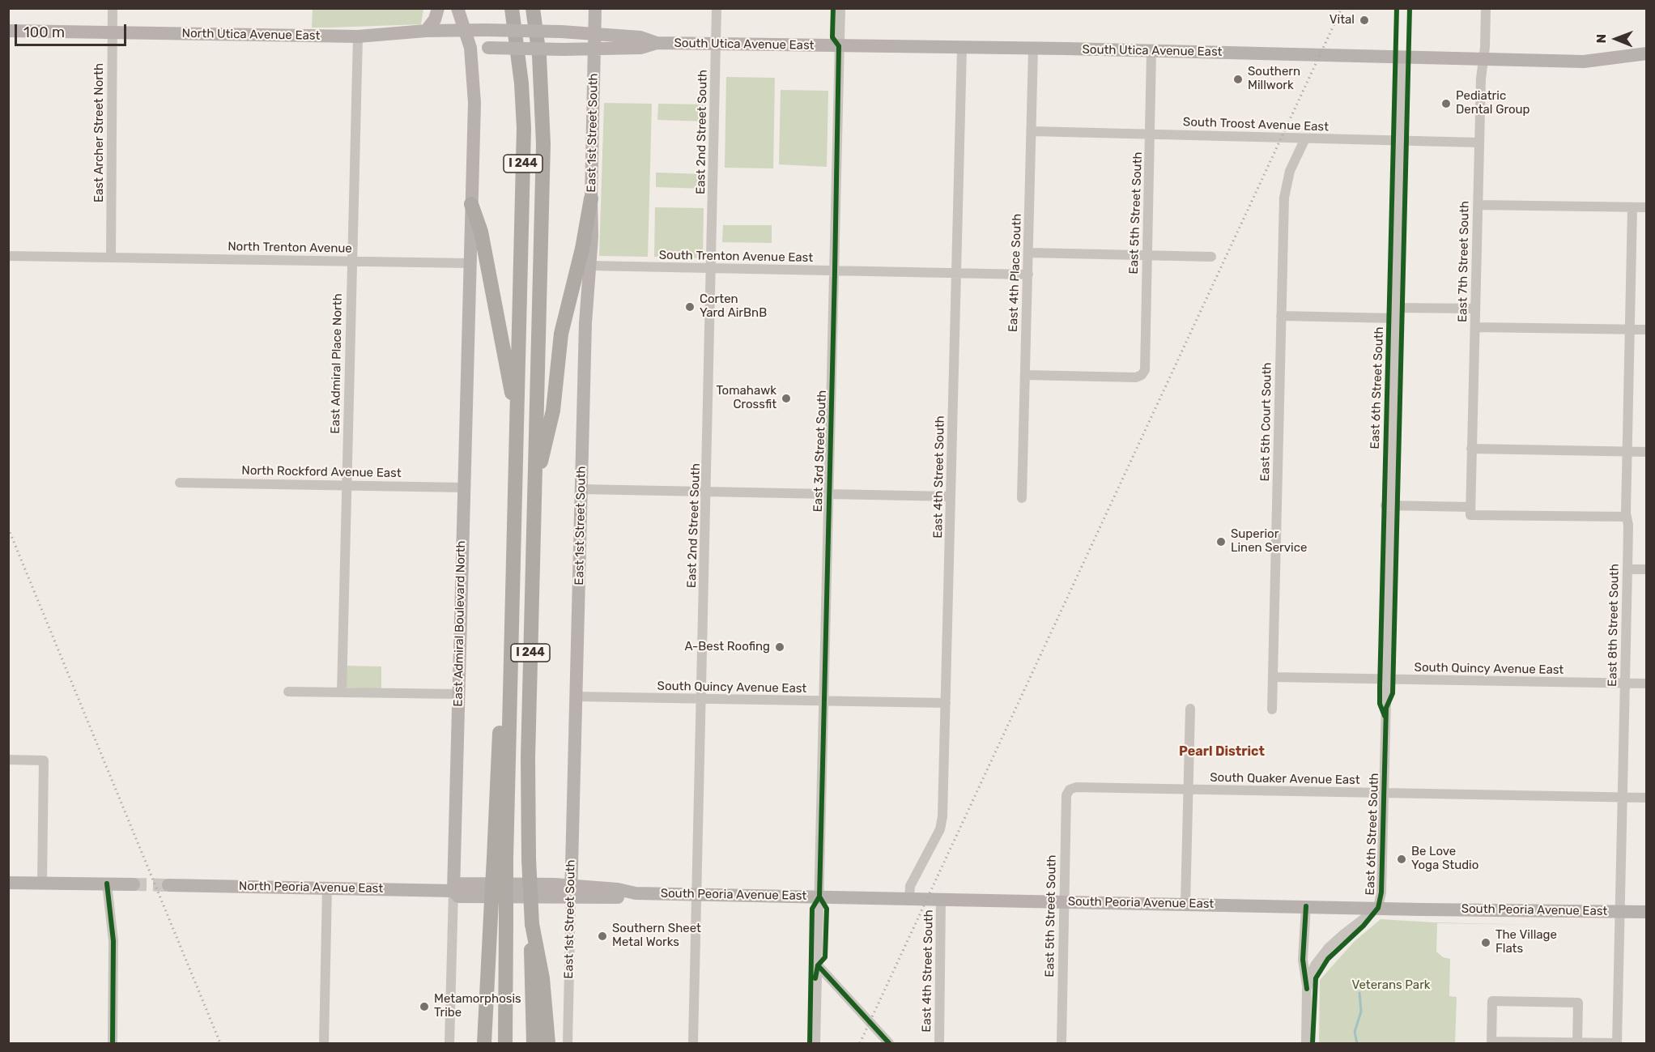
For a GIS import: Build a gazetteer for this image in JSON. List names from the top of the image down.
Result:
{
  "streets": {
    "highway": ["I 244"],
    "main road": [
      "North Utica Avenue East",
      "South Utica Avenue East",
      "East 1st Street South",
      "East Admiral Boulevard North",
      "North Peoria Avenue East",
      "South Peoria Avenue East"
    ],
    "street": [
      "South Troost Avenue East",
      "East 2nd Street South",
      "East Archer Street North",
      "East 5th Street South",
      "North Trenton Avenue",
      "South Trenton Avenue East",
      "East 7th Street South",
      "East 4th Place South",
      "East Admiral Place North",
      "East 6th Street South",
      "East 5th Court South",
      "East 3rd Street South",
      "North Rockford Avenue East",
      "East 4th Street South",
      "East 8th Street South",
      "South Quincy Avenue East",
      "South Quaker Avenue East"
    ]
  },
  "crossings": [
    ["North Utica Avenue East", "South Utica Avenue East"],
    ["North Utica Avenue East", "East Archer Street North"],
    ["North Utica Avenue East", "East Admiral Place North"],
    ["North Utica Avenue East", "East Admiral Boulevard North"],
    ["South Utica Avenue East", "East 2nd Street South"],
    ["South Utica Avenue East", "East 1st Street South"],
    ["South Utica Avenue East", "East 5th Street South"],
    ["South Utica Avenue East", "East 7th Street South"],
    ["South Utica Avenue East", "East 4th Place South"],
    ["South Utica Avenue East", "East 6th Street South"],
    ["South Utica Avenue East", "East 3rd Street South"],
    ["South Utica Avenue East", "East 4th Street South"],
    ["South Utica Avenue East", "East Admiral Boulevard North"],
    ["South Troost Avenue East", "East 5th Street South"],
    ["South Troost Avenue East", "East 7th Street South"],
    ["South Troost Avenue East", "East 4th Place South"],
    ["South Troost Avenue East", "East 6th Street South"],
    ["South Troost Avenue East", "East 5th Court South"],
    ["East 2nd Street South", "South Trenton Avenue East"],
    ["East 2nd Street South", "South Quincy Avenue East"],
    ["East 2nd Street South", "South Peoria Avenue East"],
    ["East Archer Street North", "North Trenton Avenue"],
    ["East 1st Street South", "South Trenton Avenue East"],
    ["East 1st Street South", "South Quincy Avenue East"],
    ["East 1st Street South", "South Peoria Avenue East"],
    ["East 5th Street South", "East 4th Place South"],
    ["East 5th Street South", "South Quaker Avenue East"],
    ["East 5th Street South", "South Peoria Avenue East"],
    ["North Trenton Avenue", "East Admiral Place North"],
    ["North Trenton Avenue", "East Admiral Boulevard North"],
    ["South Trenton Avenue East", "East 4th Place South"],
    ["South Trenton Avenue East", "East 3rd Street South"],
    ["South Trenton Avenue East", "East 4th Street South"],
    ["East Admiral Place North", "North Rockford Avenue East"],
    ["East 6th Street South", "South Quincy Avenue East"],
    ["East 6th Street South", "South Quaker Avenue East"],
    ["East 6th Street South", "South Peoria Avenue East"],
    ["East 5th Court South", "South Quincy Avenue East"],
    ["East 3rd Street South", "South Quincy Avenue East"],
    ["East 3rd Street South", "South Peoria Avenue East"],
    ["North Rockford Avenue East", "East Admiral Boulevard North"],
    ["East 4th Street South", "South Quincy Avenue East"],
    ["East 4th Street South", "South Peoria Avenue East"],
    ["East Admiral Boulevard North", "North Peoria Avenue East"],
    ["East Admiral Boulevard North", "South Peoria Avenue East"],
    ["East 8th Street South", "South Quincy Avenue East"],
    ["East 8th Street South", "South Quaker Avenue East"],
    ["East 8th Street South", "South Peoria Avenue East"],
    ["North Peoria Avenue East", "South Peoria Avenue East"]
  ],
  "districts": ["Pearl District"],
  "parks": ["Veterans Park"],
  "places": [
    "Vital",
    "Southern Millwork",
    "Pediatric Dental Group",
    "Corten Yard AirBnB",
    "Tomahawk Crossfit",
    "Superior Linen Service",
    "A-Best Roofing",
    "Be Love Yoga Studio",
    "Southern Sheet Metal Works",
    "The Village Flats",
    "Metamorphosis Tribe"
  ],
  "scale_bar": "100 m",
  "north": "left"
}
